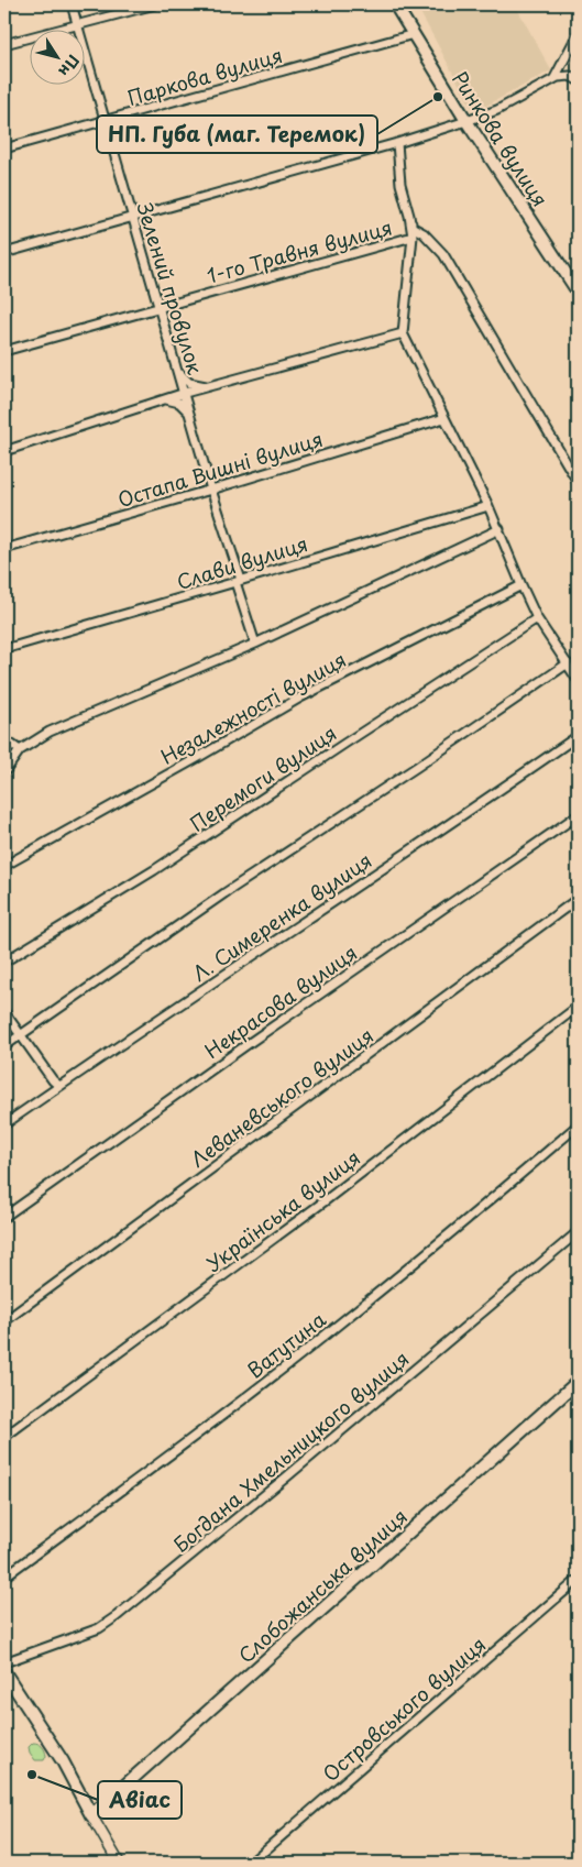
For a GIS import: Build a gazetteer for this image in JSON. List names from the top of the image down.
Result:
{
  "streets": {
    "main road": ["Ринкова вулиця", "Слобожанська вулиця"],
    "street": [
      "Паркова вулиця",
      "1-го Травня вулиця",
      "Зелений провулок",
      "Остапа Вишні вулиця",
      "Слави вулиця",
      "Незалежності вулиця",
      "Перемоги вулиця",
      "Л. Симеренка вулиця",
      "Некрасова вулиця",
      "Леваневського вулиця",
      "Українська вулиця",
      "Ватутина",
      "Богдана Хмельницкого вулиця",
      "Островського вулиця"
    ]
  },
  "crossings": [
    ["Паркова вулиця", "Ринкова вулиця"],
    ["Паркова вулиця", "Зелений провулок"],
    ["1-го Травня вулиця", "Зелений провулок"],
    ["Зелений провулок", "Остапа Вишні вулиця"],
    ["Зелений провулок", "Слави вулиця"]
  ],
  "places": ["НП. Губа (маг. Теремок)", "Авіас"],
  "north": "bottom right"
}
